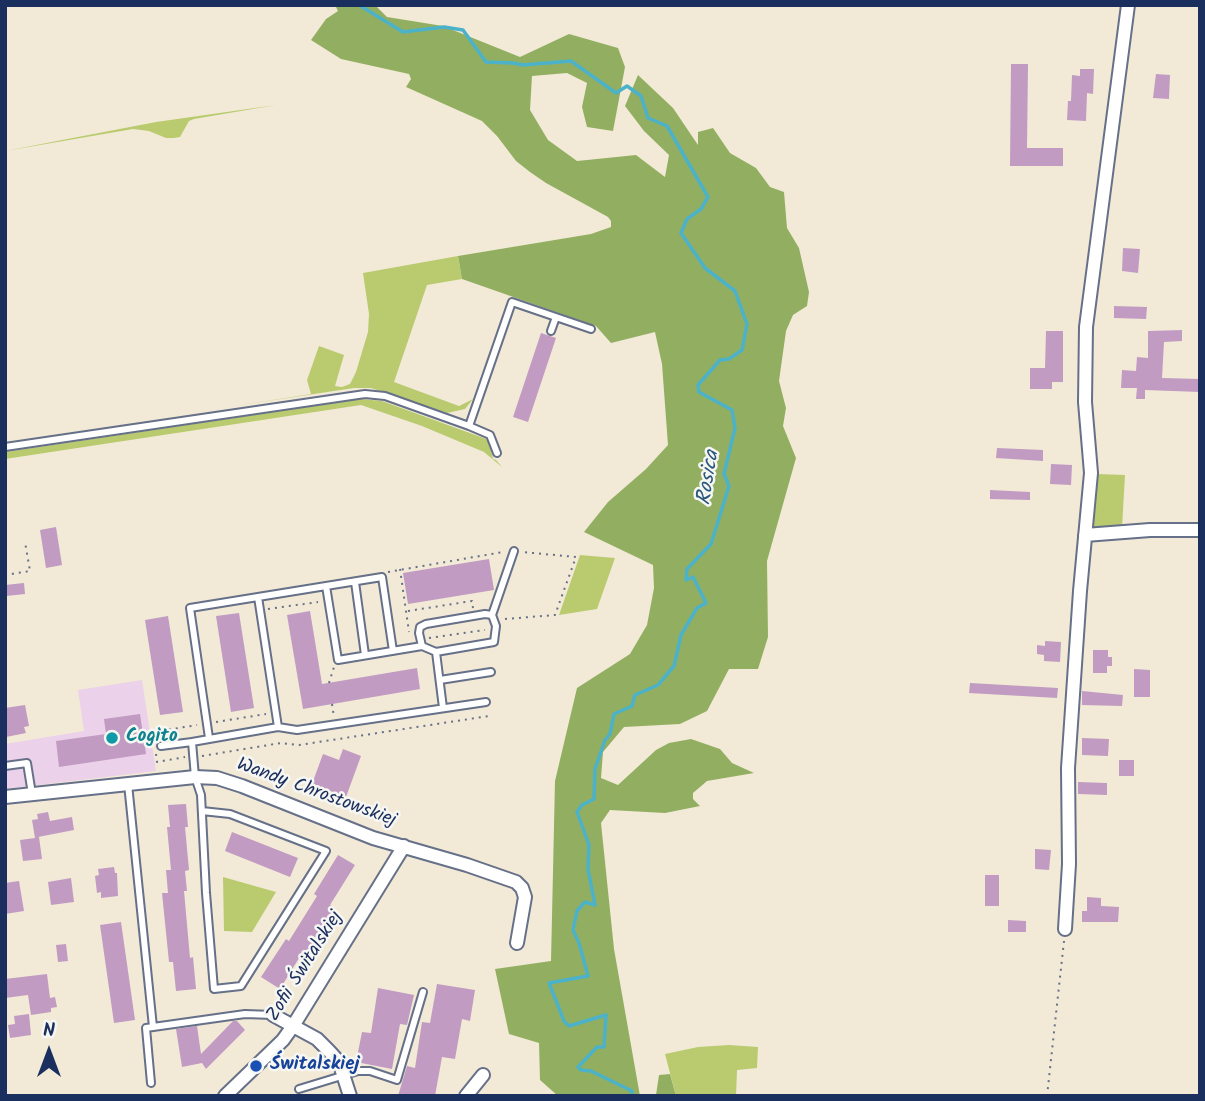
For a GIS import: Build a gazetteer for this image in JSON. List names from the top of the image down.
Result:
{
  "streets": {
    "street": ["Wandy Chrostowskiej", "Zofii Świtalskiej"]
  },
  "crossings": [
    ["Wandy Chrostowskiej", "Zofii Świtalskiej"]
  ],
  "water": ["Rosica"],
  "places": ["Cogito", "Świtalskiej"],
  "north": "top"
}
